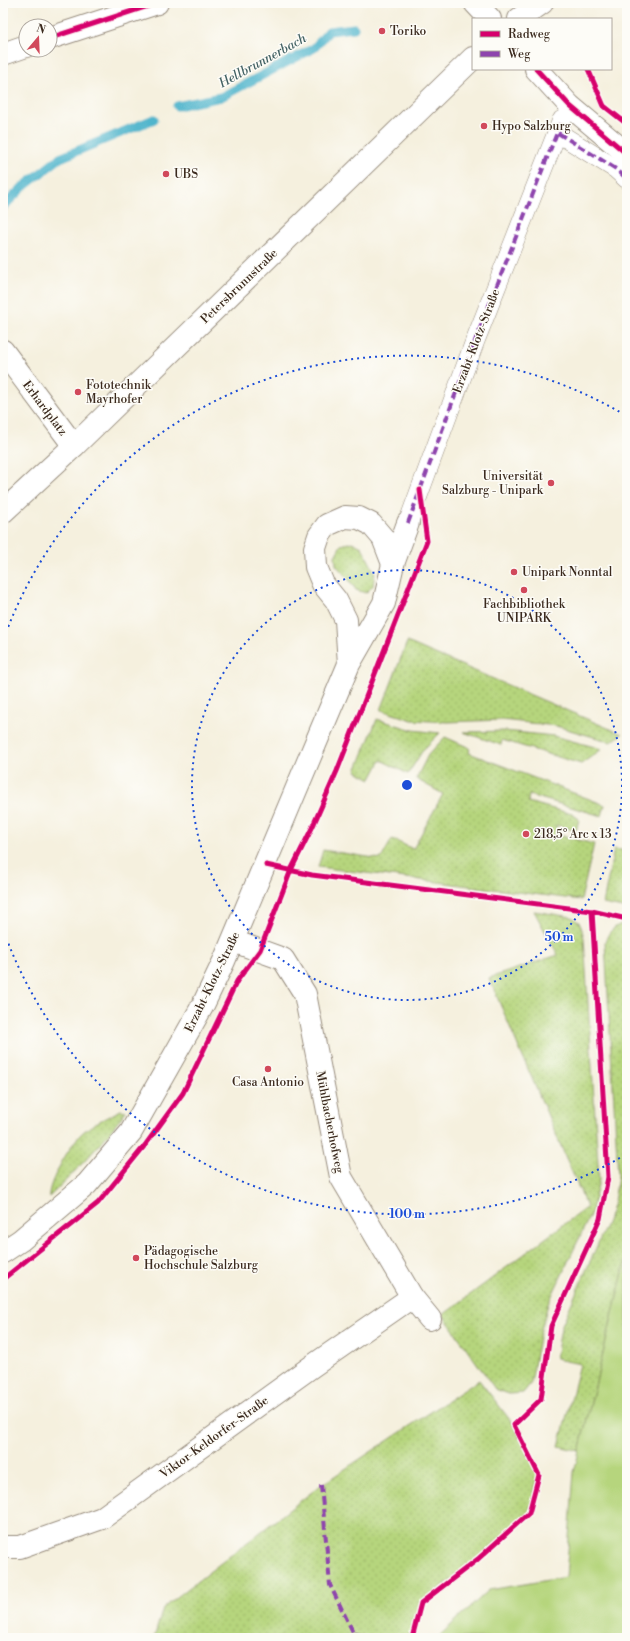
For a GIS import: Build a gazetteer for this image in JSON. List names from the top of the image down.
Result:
{
  "streets": {
    "street": [
      "Petersbrunnstraße",
      "Erzabt-Klotz-Straße",
      "Erhardplatz",
      "Mühlbacherhofweg",
      "Viktor-Keldorfer-Straße"
    ]
  },
  "crossings": [
    ["Petersbrunnstraße", "Erhardplatz"],
    ["Erzabt-Klotz-Straße", "Mühlbacherhofweg"],
    ["Mühlbacherhofweg", "Viktor-Keldorfer-Straße"]
  ],
  "water": ["Hellbrunnerbach"],
  "places": [
    "Toriko",
    "Hypo Salzburg",
    "UBS",
    "Fototechnik Mayrhofer",
    "Universität Salzburg - Unipark",
    "Unipark Nonntal",
    "Fachbibliothek UNIPARK",
    "218,5° Arc x 13",
    "Casa Antonio",
    "Pädagogische Hochschule Salzburg"
  ],
  "legend": ["Radweg", "Weg"],
  "north": "top",
  "rings": ["50 m", "100 m"]
}
